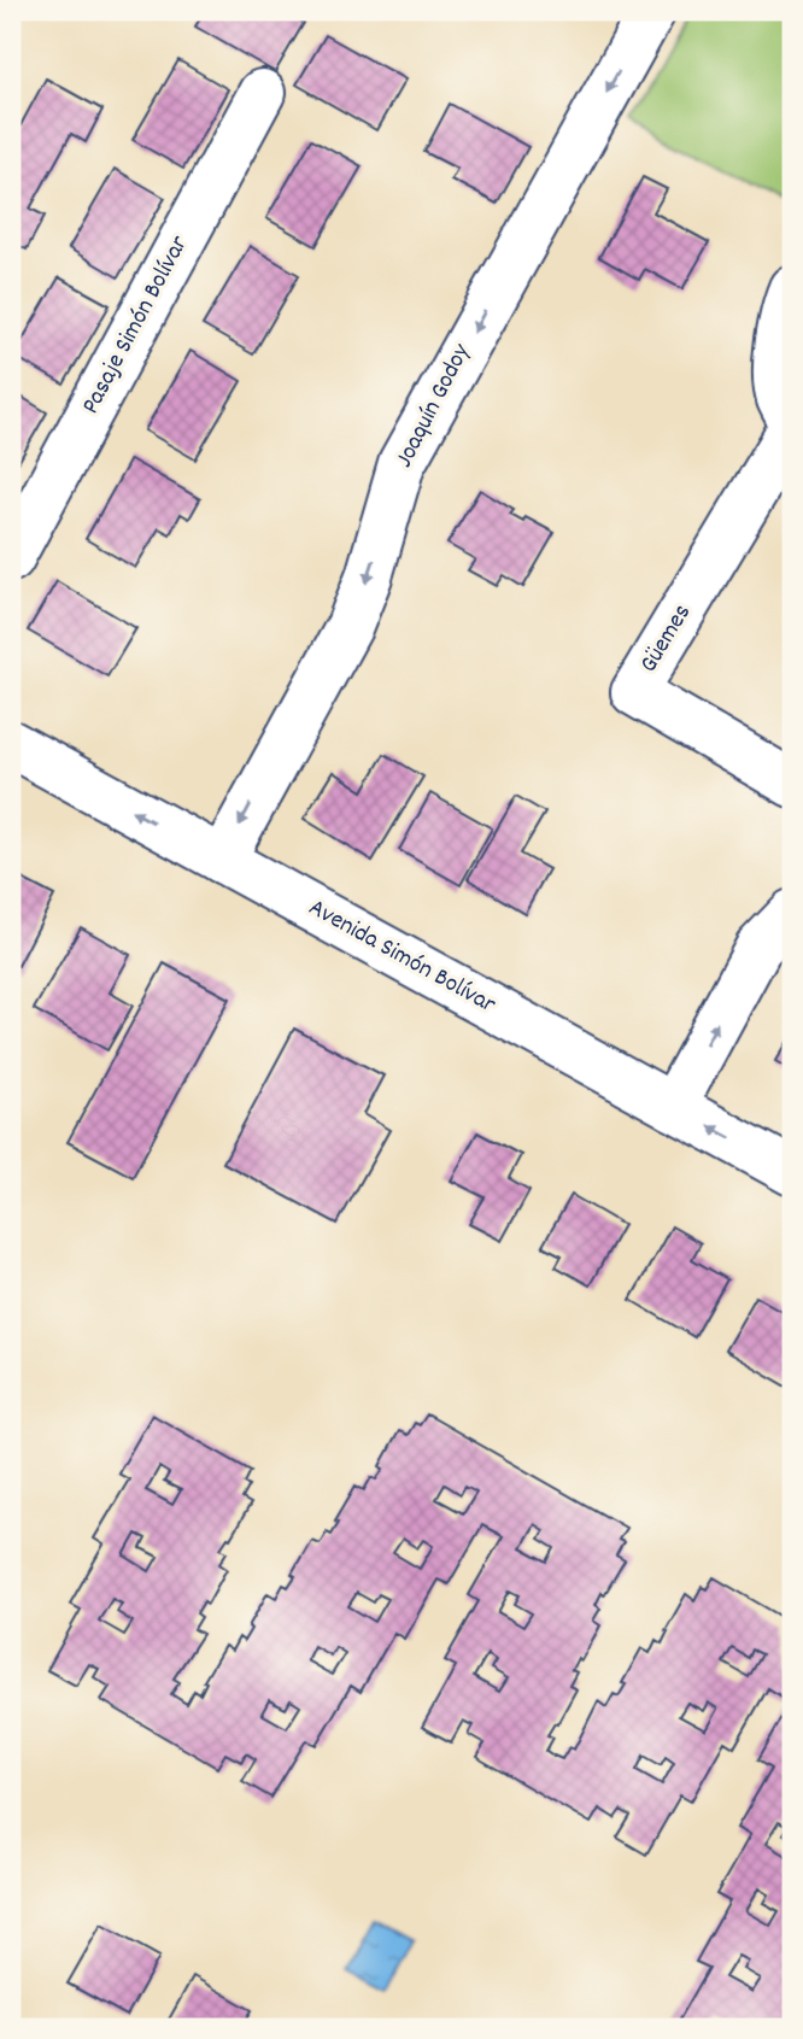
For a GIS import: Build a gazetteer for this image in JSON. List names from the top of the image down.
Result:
{
  "streets": {
    "street": [
      "Pasaje Simón Bolívar",
      "Joaquín Godoy",
      "Güemes",
      "Avenida Simón Bolívar"
    ]
  },
  "crossings": [
    ["Joaquín Godoy", "Avenida Simón Bolívar"]
  ],
  "one_way": ["Joaquín Godoy", "Avenida Simón Bolívar"]
}
